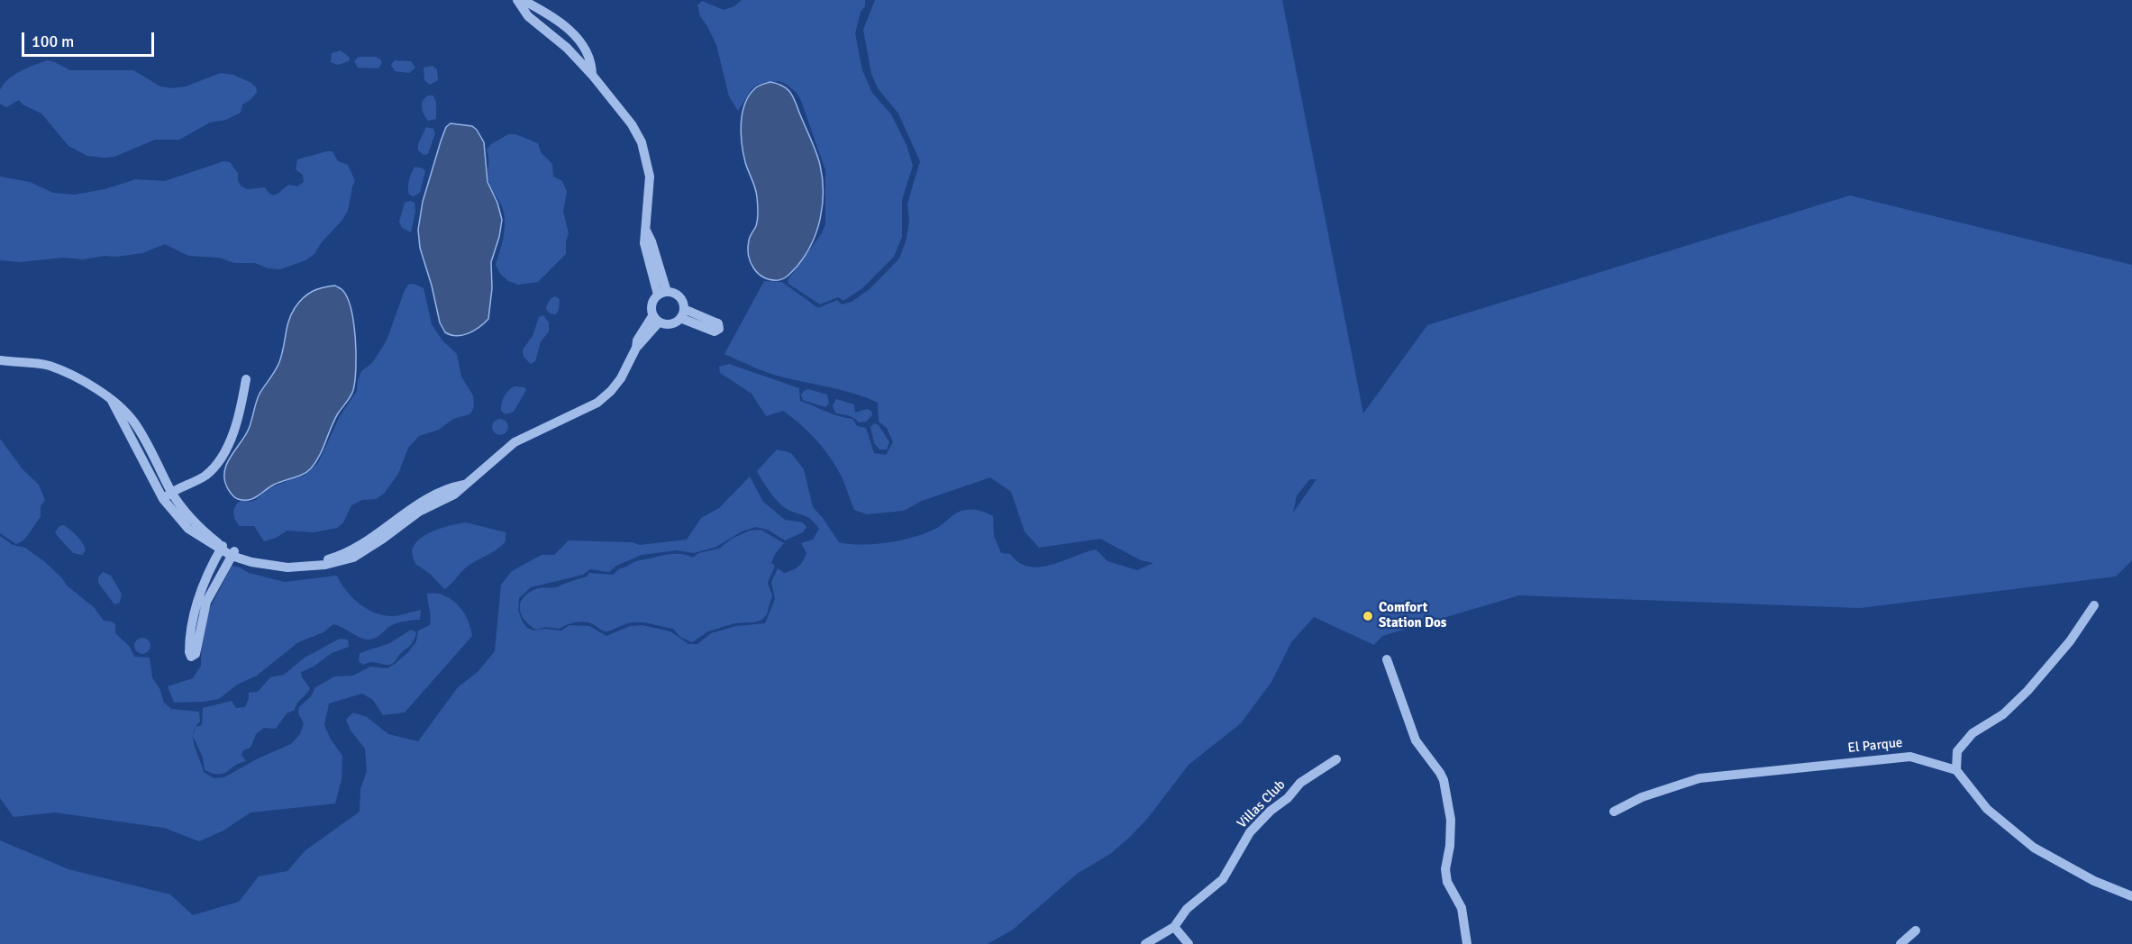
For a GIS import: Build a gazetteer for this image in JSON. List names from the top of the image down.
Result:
{
  "streets": {
    "street": ["El Parque", "Villas Club"]
  },
  "places": ["Comfort Station Dos"],
  "scale_bar": "100 m"
}
